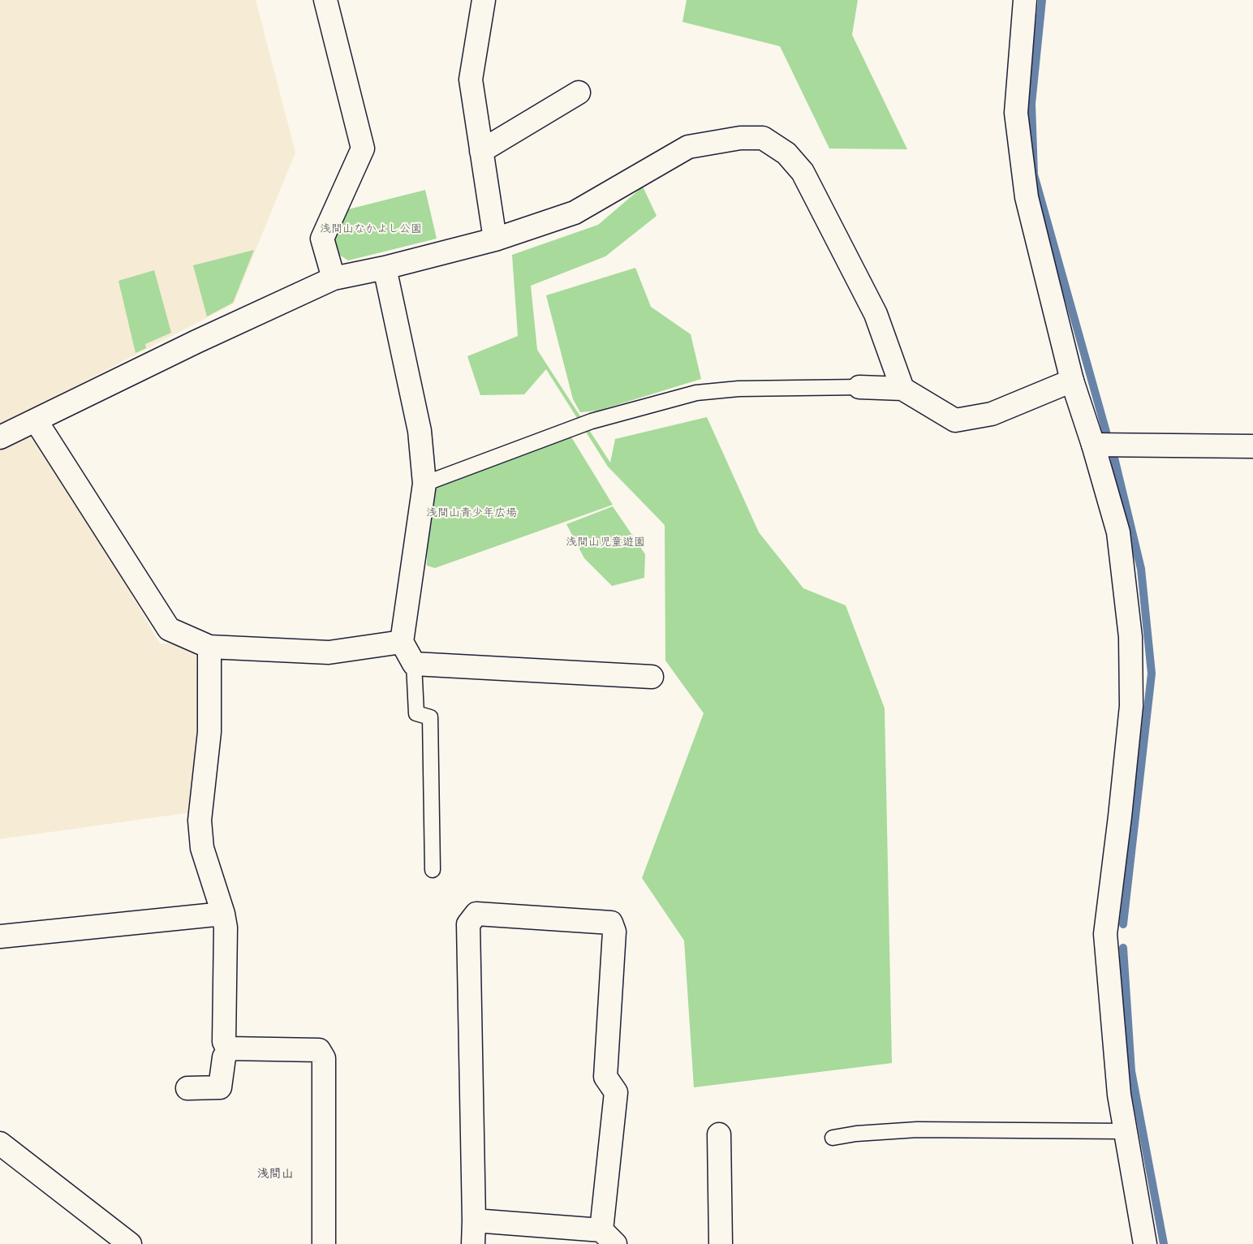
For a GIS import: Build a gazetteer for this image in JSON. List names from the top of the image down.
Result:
{
  "districts": ["浅間山"],
  "parks": ["浅間山なかよし公園", "浅間山青少年広場", "浅間山児童遊園"]
}
